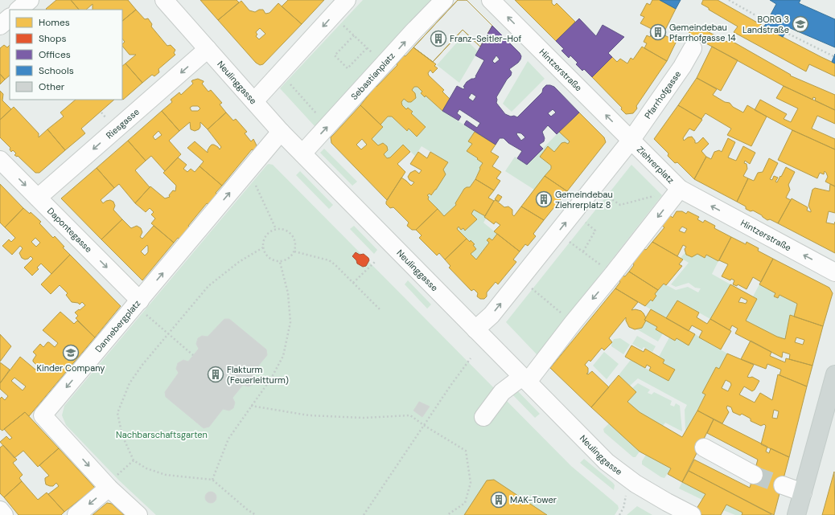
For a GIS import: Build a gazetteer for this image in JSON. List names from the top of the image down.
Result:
{
  "streets": {
    "street": [
      "Hintzerstraße",
      "Sebastianplatz",
      "Neulinggasse",
      "Pfarrhofgasse",
      "Riesgasse",
      "Ziehrerplatz",
      "Dapontegasse",
      "Dannebergplatz"
    ]
  },
  "crossings": [
    ["Hintzerstraße", "Pfarrhofgasse"],
    ["Hintzerstraße", "Ziehrerplatz"],
    ["Sebastianplatz", "Neulinggasse"],
    ["Neulinggasse", "Riesgasse"],
    ["Neulinggasse", "Ziehrerplatz"],
    ["Neulinggasse", "Dannebergplatz"],
    ["Pfarrhofgasse", "Ziehrerplatz"],
    ["Riesgasse", "Dapontegasse"],
    ["Dapontegasse", "Dannebergplatz"]
  ],
  "one_way": ["Hintzerstraße", "Riesgasse", "Dapontegasse"],
  "parks": ["Nachbarschaftsgarten"],
  "places": {
    "school or university": ["BORG 3 Landstraße", "Kinder Company"],
    "building": [
      "Gemeindebau Pfarrhofgasse 14",
      "Franz-Seitler-Hof",
      "Gemeindebau Ziehrerplatz 8",
      "Flakturm (Feuerleitturm)",
      "MAK-Tower"
    ]
  },
  "legend": [
    "Homes",
    "Shops",
    "Offices",
    "Schools",
    "Other"
  ]
}
